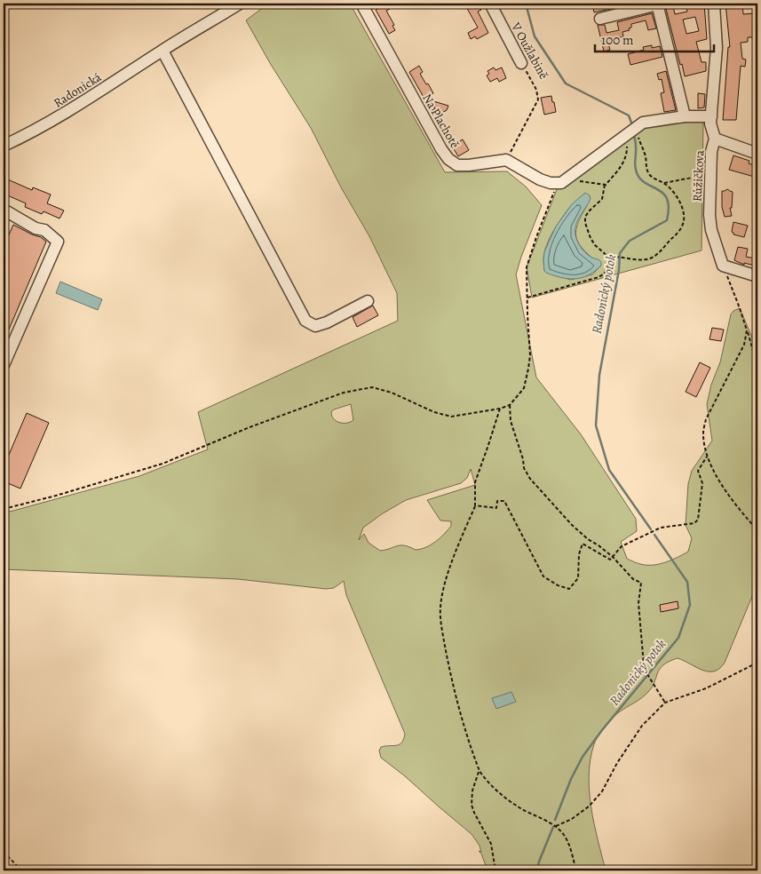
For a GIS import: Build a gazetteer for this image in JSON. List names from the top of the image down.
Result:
{
  "streets": {
    "street": [
      "V Oužlabině",
      "Radonická",
      "Na Plachotě",
      "Růžičkova"
    ]
  },
  "crossings": [
    ["V Oužlabině", "Na Plachotě"]
  ],
  "water": ["Radonický potok"],
  "scale_bar": "100 m"
}
